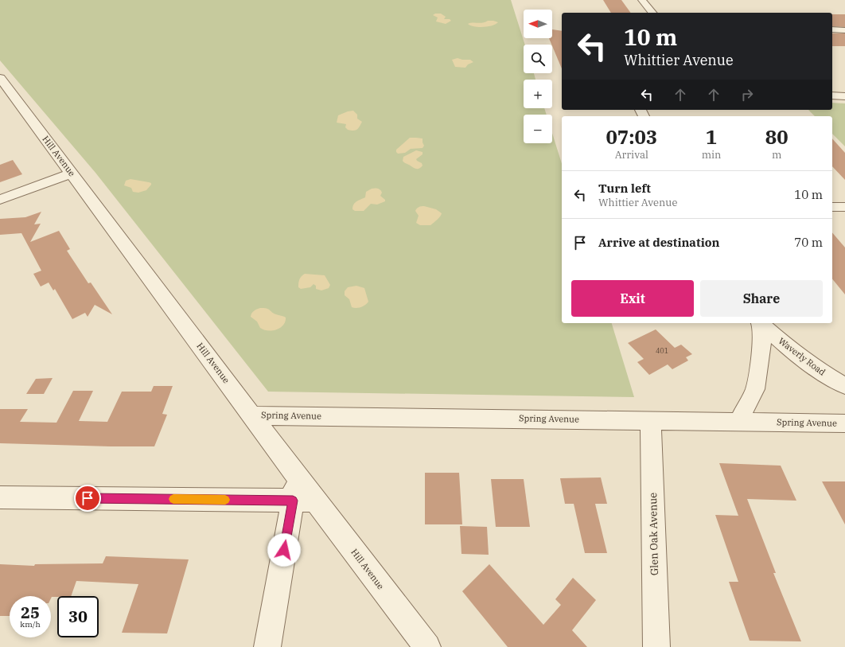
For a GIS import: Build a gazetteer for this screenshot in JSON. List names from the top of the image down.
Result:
{
  "streets": {
    "street": [
      "Hill Avenue",
      "Waverly Road",
      "Spring Avenue",
      "Glen Oak Avenue"
    ]
  },
  "crossings": [
    ["Hill Avenue", "Spring Avenue"],
    ["Waverly Road", "Spring Avenue"],
    ["Spring Avenue", "Glen Oak Avenue"]
  ],
  "house_numbers": ["401"],
  "north": "left",
  "page": {
    "map_buttons": ["+", "−"],
    "turn": ["10 m", "Whittier Avenue"],
    "eta": [
      "07:03",
      "Arrival",
      "1",
      "min",
      "80",
      "m"
    ],
    "list": [
      {
        "name": "Turn left",
        "note": "Whittier Avenue",
        "value": "10 m"
      },
      {
        "name": "Arrive at destination",
        "value": "70 m"
      }
    ],
    "buttons": ["Exit", "Share"],
    "speed": "25 km/h",
    "limit": "30"
  }
}
